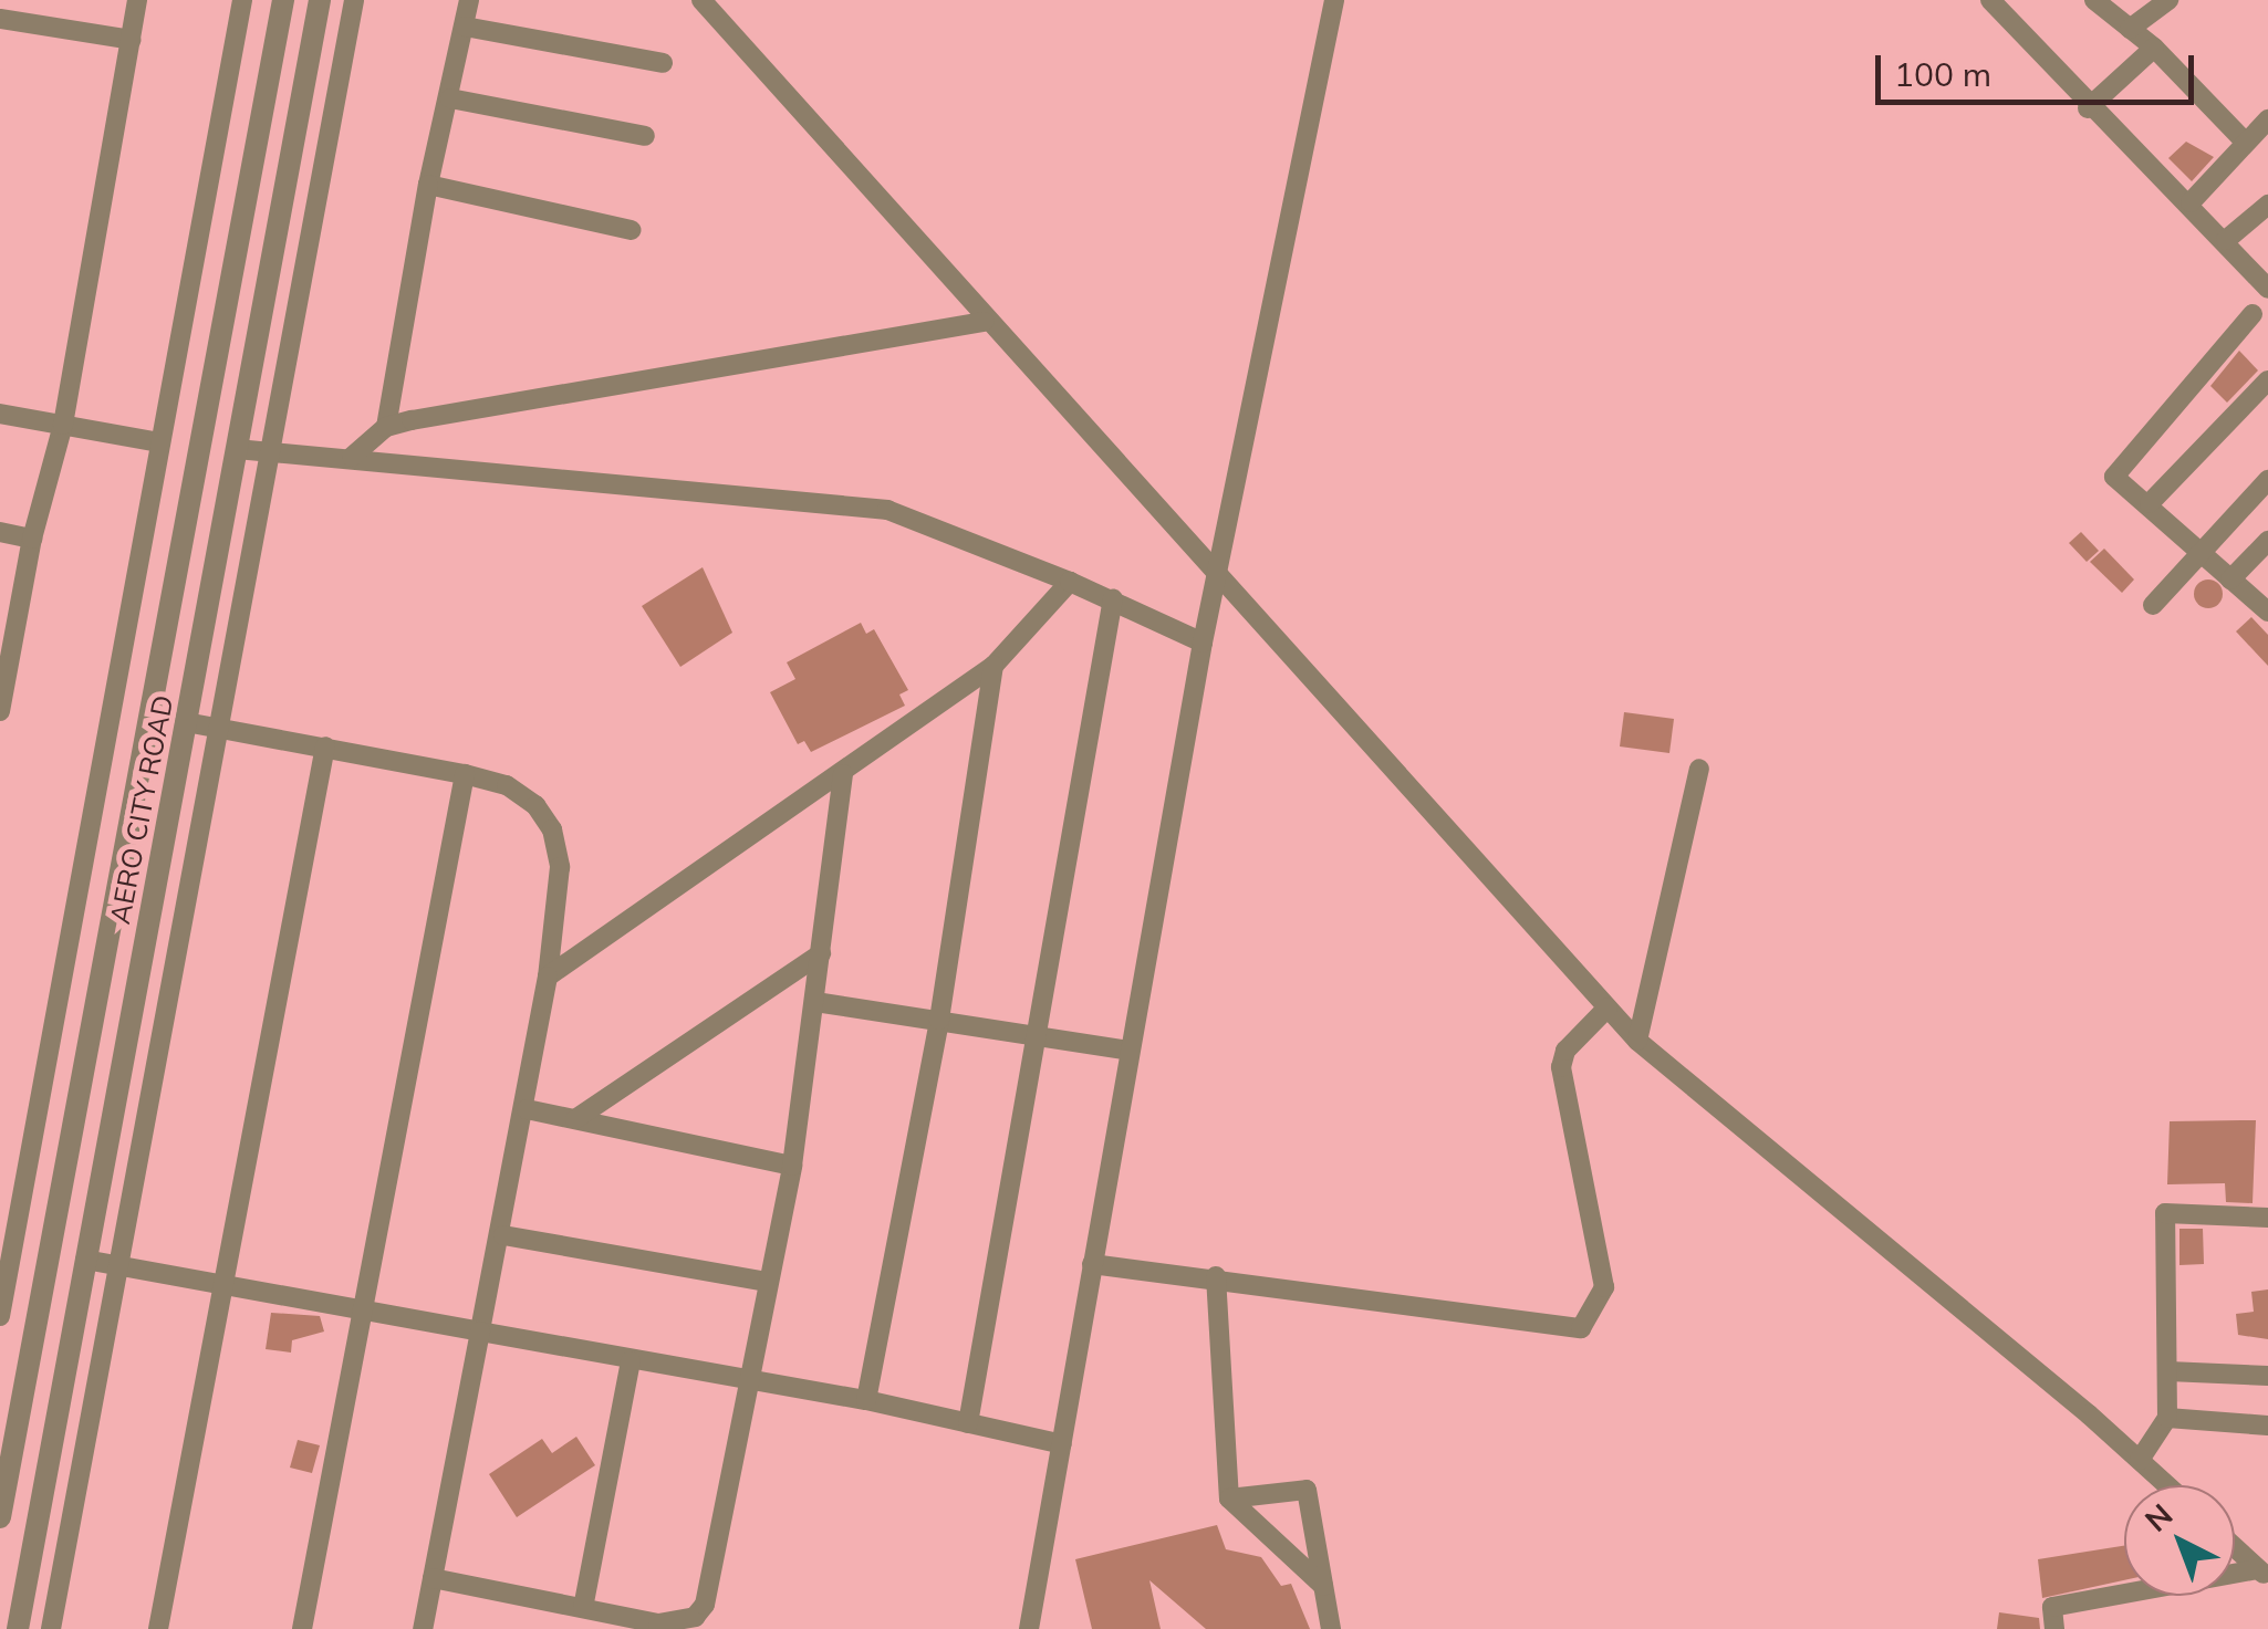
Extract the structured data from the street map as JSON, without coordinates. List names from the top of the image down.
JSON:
{
  "streets": {
    "street": ["AERO CITY ROAD"]
  },
  "scale_bar": "100 m",
  "north": "top left"
}
